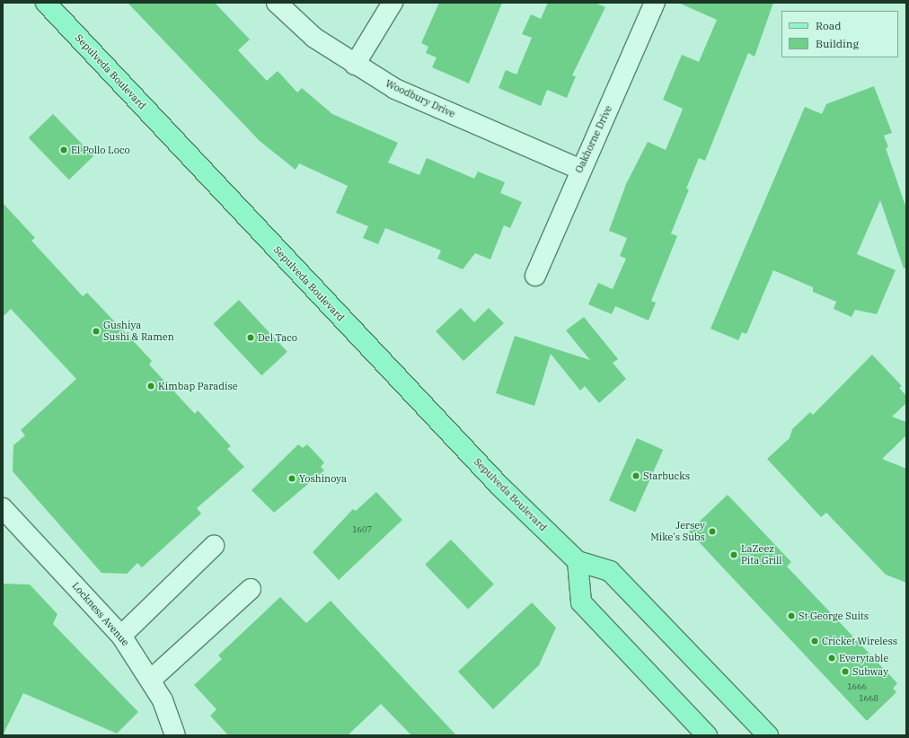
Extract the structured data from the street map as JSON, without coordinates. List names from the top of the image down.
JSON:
{
  "streets": {
    "main road": ["Sepulveda Boulevard"],
    "street": ["Woodbury Drive", "Oakhorne Drive", "Lockness Avenue"]
  },
  "crossings": [
    ["Woodbury Drive", "Oakhorne Drive"]
  ],
  "places": [
    "El Pollo Loco",
    "Gushiya Sushi & Ramen",
    "Del Taco",
    "Kimbap Paradise",
    "Starbucks",
    "Yoshinoya",
    "Jersey Mike's Subs",
    "LaZeez Pita Grill",
    "St George Suits",
    "Cricket Wireless",
    "Everytable",
    "Subway"
  ],
  "house_numbers": ["1607", "1666", "1668"],
  "legend": ["Road", "Building"]
}
